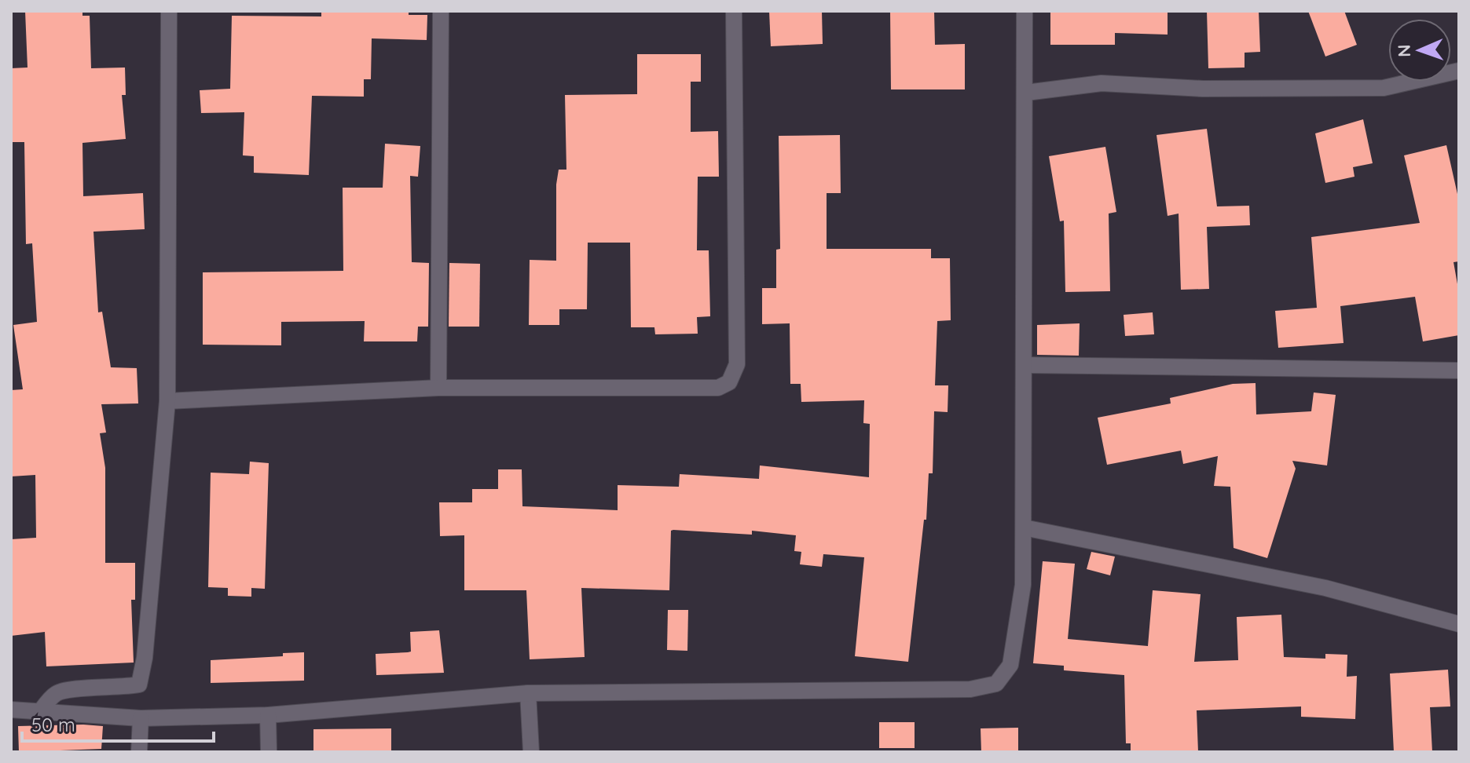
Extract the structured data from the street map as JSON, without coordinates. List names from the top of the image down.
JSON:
{
  "scale_bar": "50 m",
  "north": "left"
}
